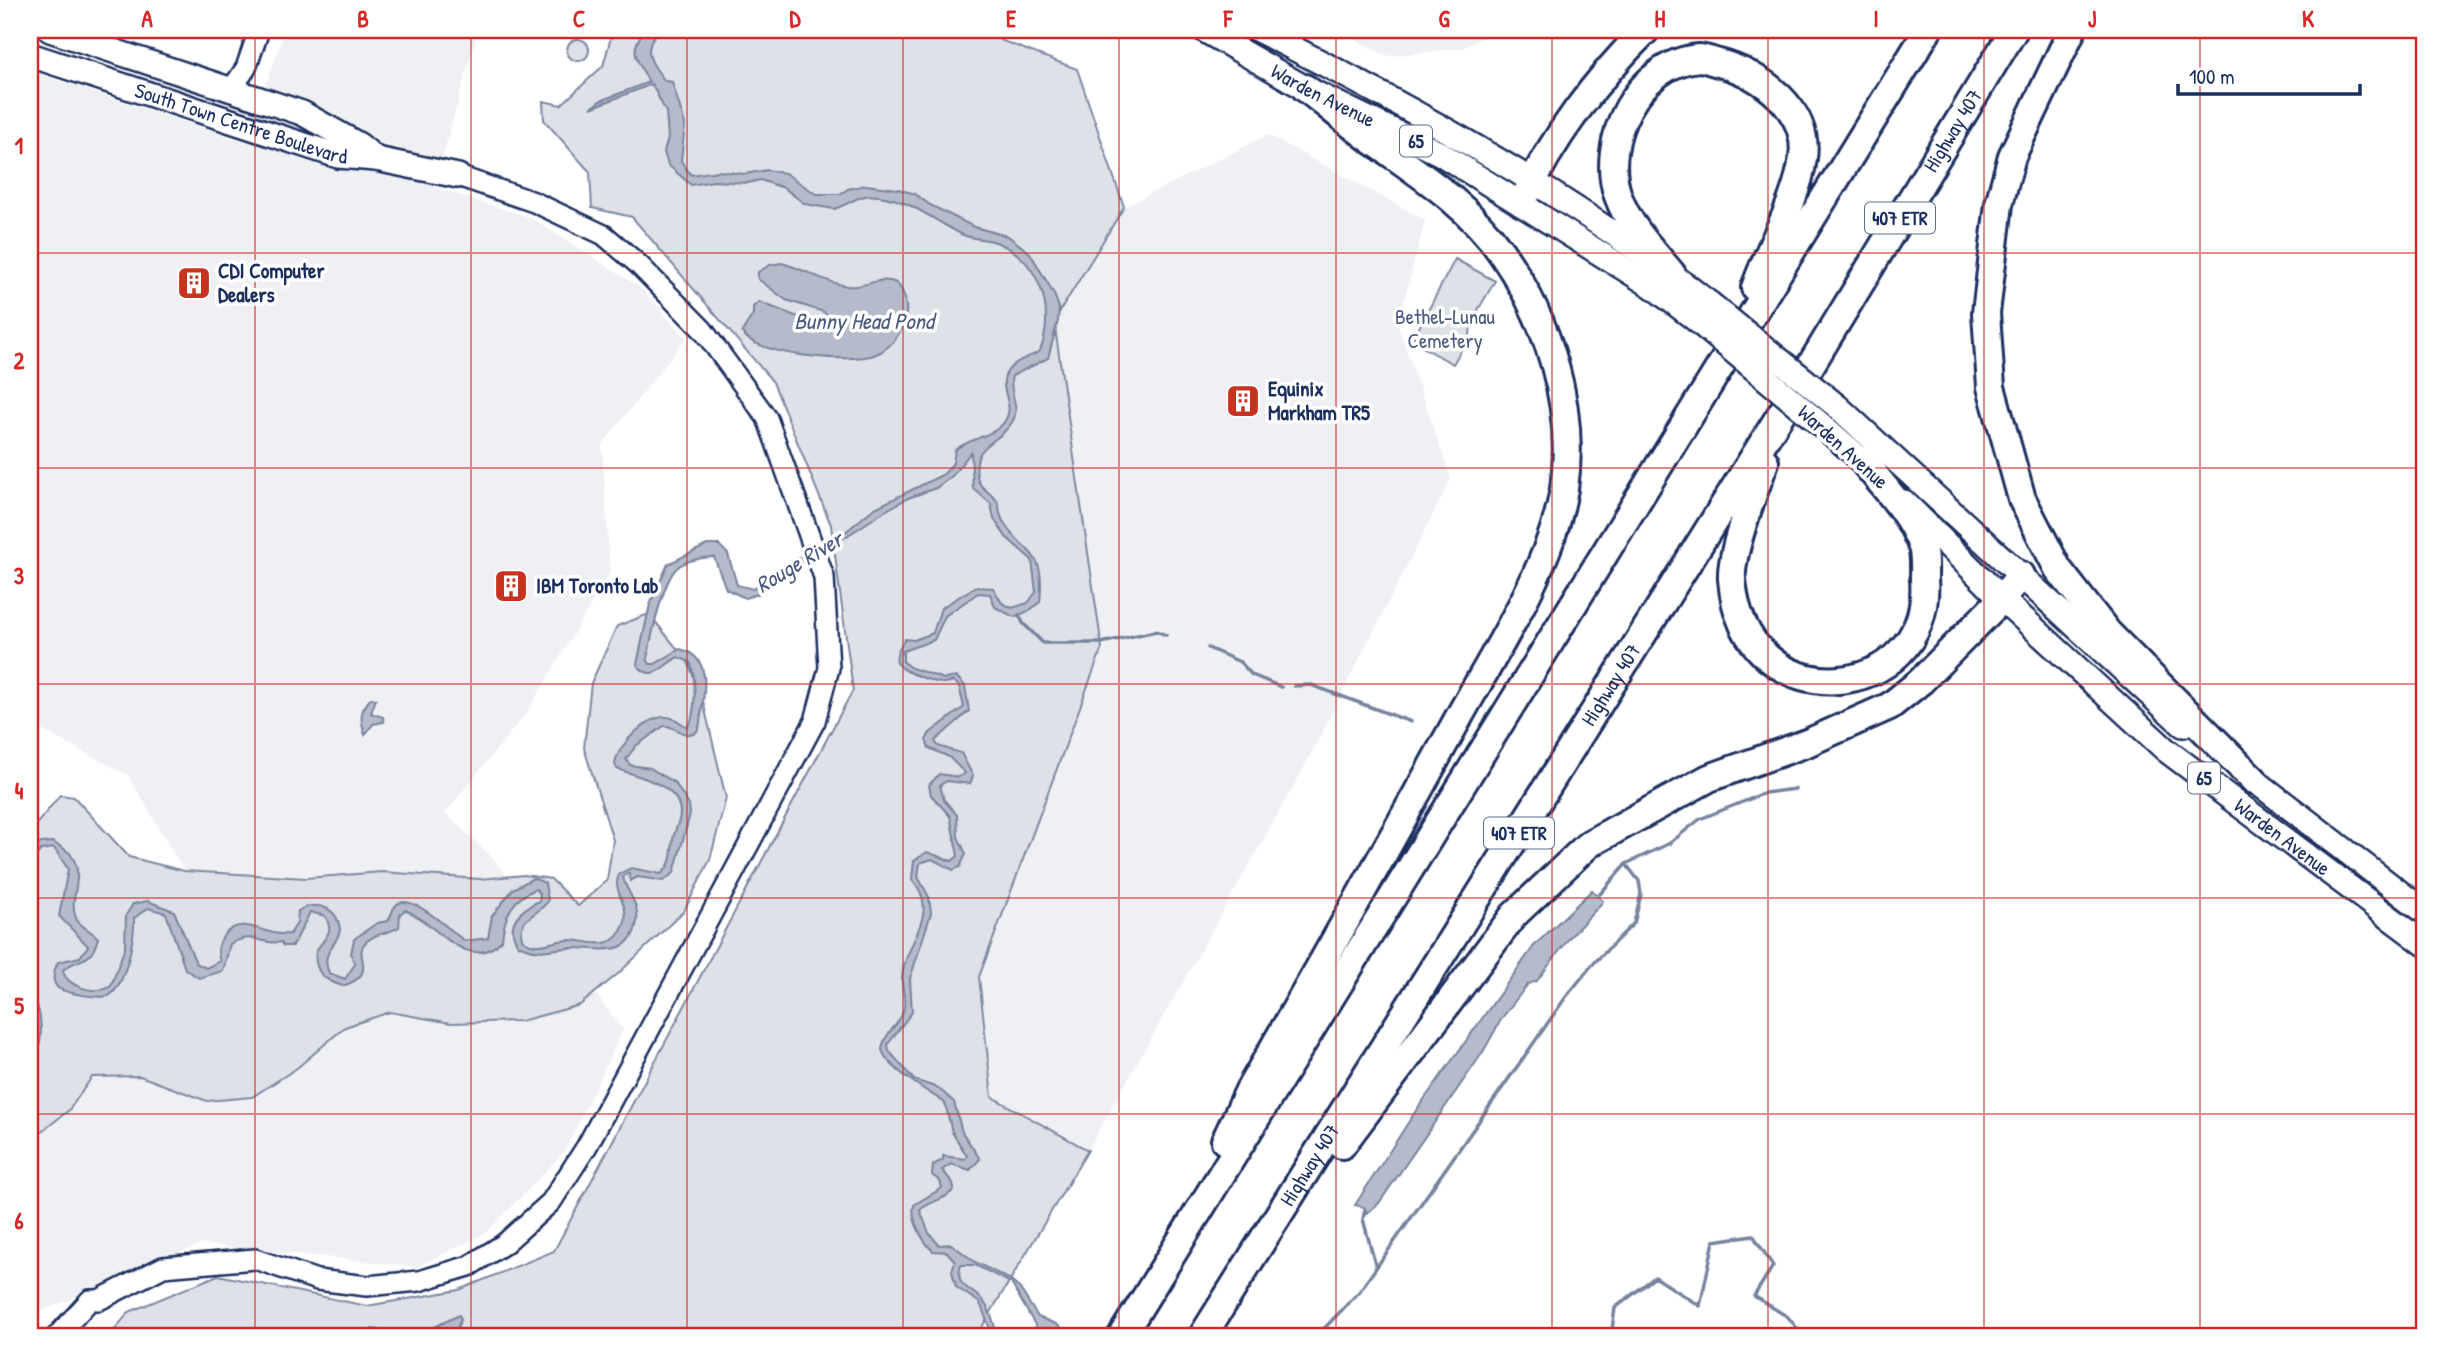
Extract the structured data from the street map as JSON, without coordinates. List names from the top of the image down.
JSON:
{
  "streets": {
    "highway": ["Highway 407", "407 ETR"],
    "main road": ["Warden Avenue", "South Town Centre Boulevard", "65"]
  },
  "water": ["Bunny Head Pond", "Rouge River"],
  "parks": ["Bethel-Lunau Cemetery"],
  "places": {
    "building": ["CDI Computer Dealers", "Equinix Markham TR5", "IBM Toronto Lab"]
  },
  "scale_bar": "100 m",
  "grid": {
    "columns": [
      "A",
      "B",
      "C",
      "D",
      "E",
      "F",
      "G",
      "H",
      "I",
      "J",
      "K"
    ],
    "rows": [
      "1",
      "2",
      "3",
      "4",
      "5",
      "6"
    ]
  }
}
